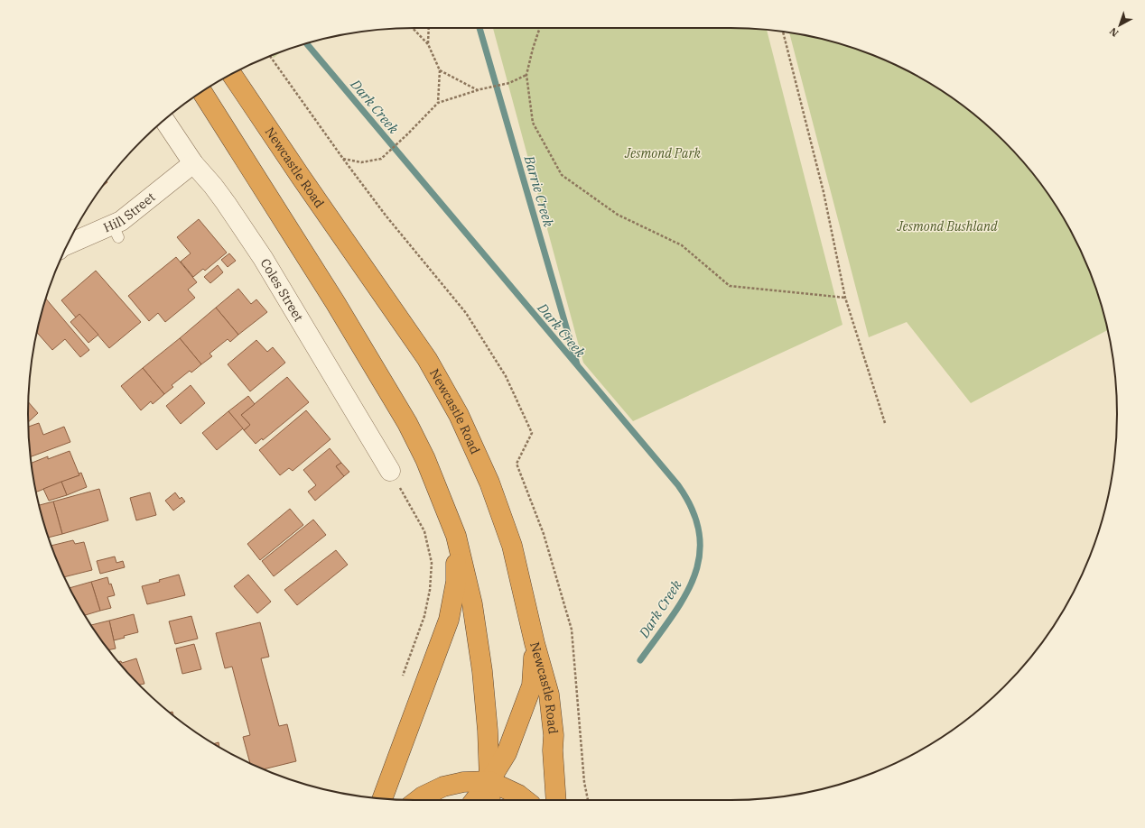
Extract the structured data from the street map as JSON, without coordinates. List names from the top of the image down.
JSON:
{
  "streets": {
    "highway": ["Newcastle Road"],
    "street": ["Hill Street", "Coles Street"]
  },
  "crossings": [
    ["Hill Street", "Coles Street"]
  ],
  "water": ["Dark Creek", "Barrie Creek"],
  "parks": ["Jesmond Park", "Jesmond Bushland"],
  "north": "bottom left"
}
